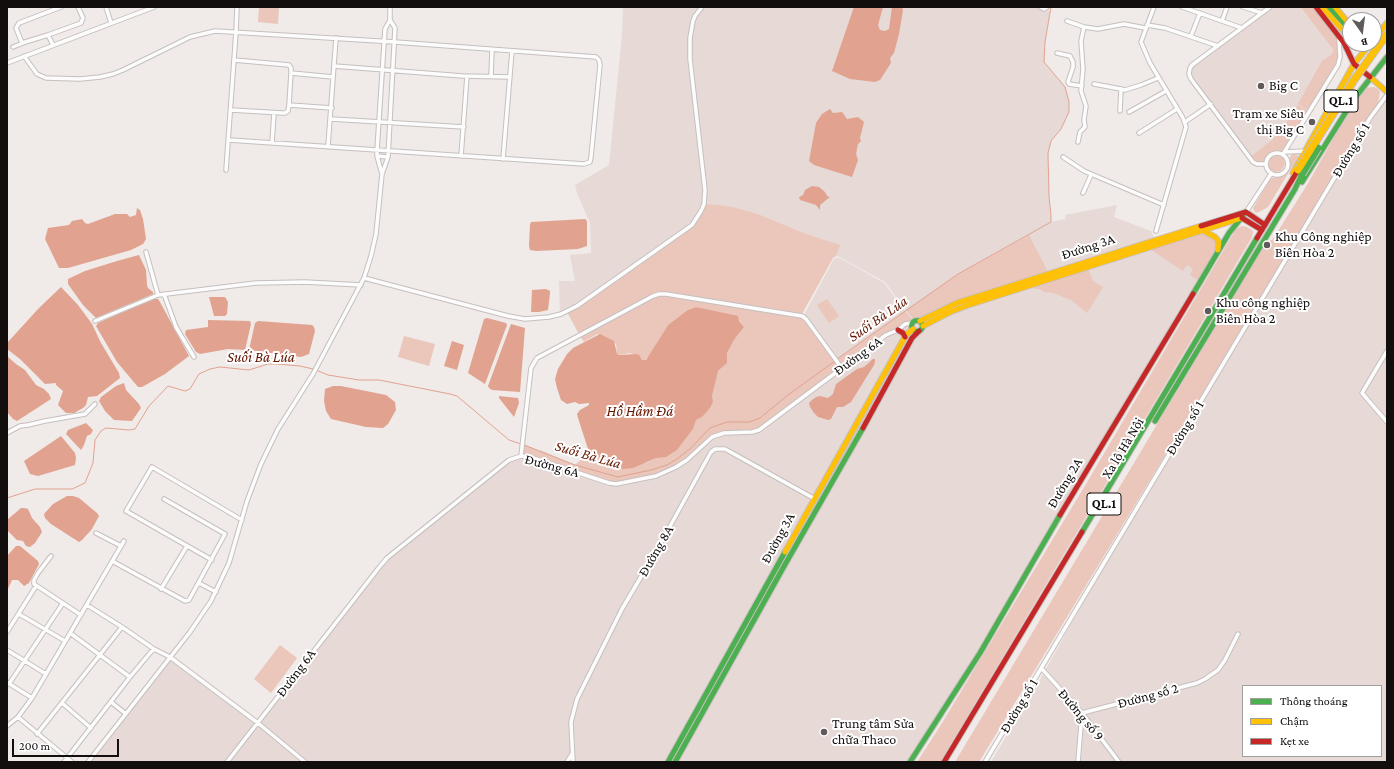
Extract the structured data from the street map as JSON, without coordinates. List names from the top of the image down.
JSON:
{
  "streets": {
    "main road": [
      "QL.1",
      "Đường 3A",
      "Xa lộ Hà Nội",
      "Đường 2A"
    ],
    "street": [
      "Đường số 1",
      "Đường 6A",
      "Đường 8A",
      "Đường số 2",
      "Đường số 9"
    ]
  },
  "crossings": [
    ["QL.1", "Xa lộ Hà Nội"],
    ["Đường số 1", "Đường số 9"],
    ["Đường 3A", "Đường 6A"],
    ["Đường 3A", "Đường 2A"],
    ["Đường 3A", "Đường 8A"],
    ["Đường số 2", "Đường số 9"]
  ],
  "water": ["Suối Bà Lúa", "Hồ Hầm Đá"],
  "places": [
    "Big C",
    "Trạm xe Siêu thị Big C",
    "Khu Công nghiệp Biên Hòa 2",
    "Khu công nghiệp Biên Hòa 2",
    "Trung tâm Sửa chữa Thaco"
  ],
  "legend": ["Thông thoáng", "Chậm", "Kẹt xe"],
  "scale_bar": "200 m",
  "north": "bottom"
}
